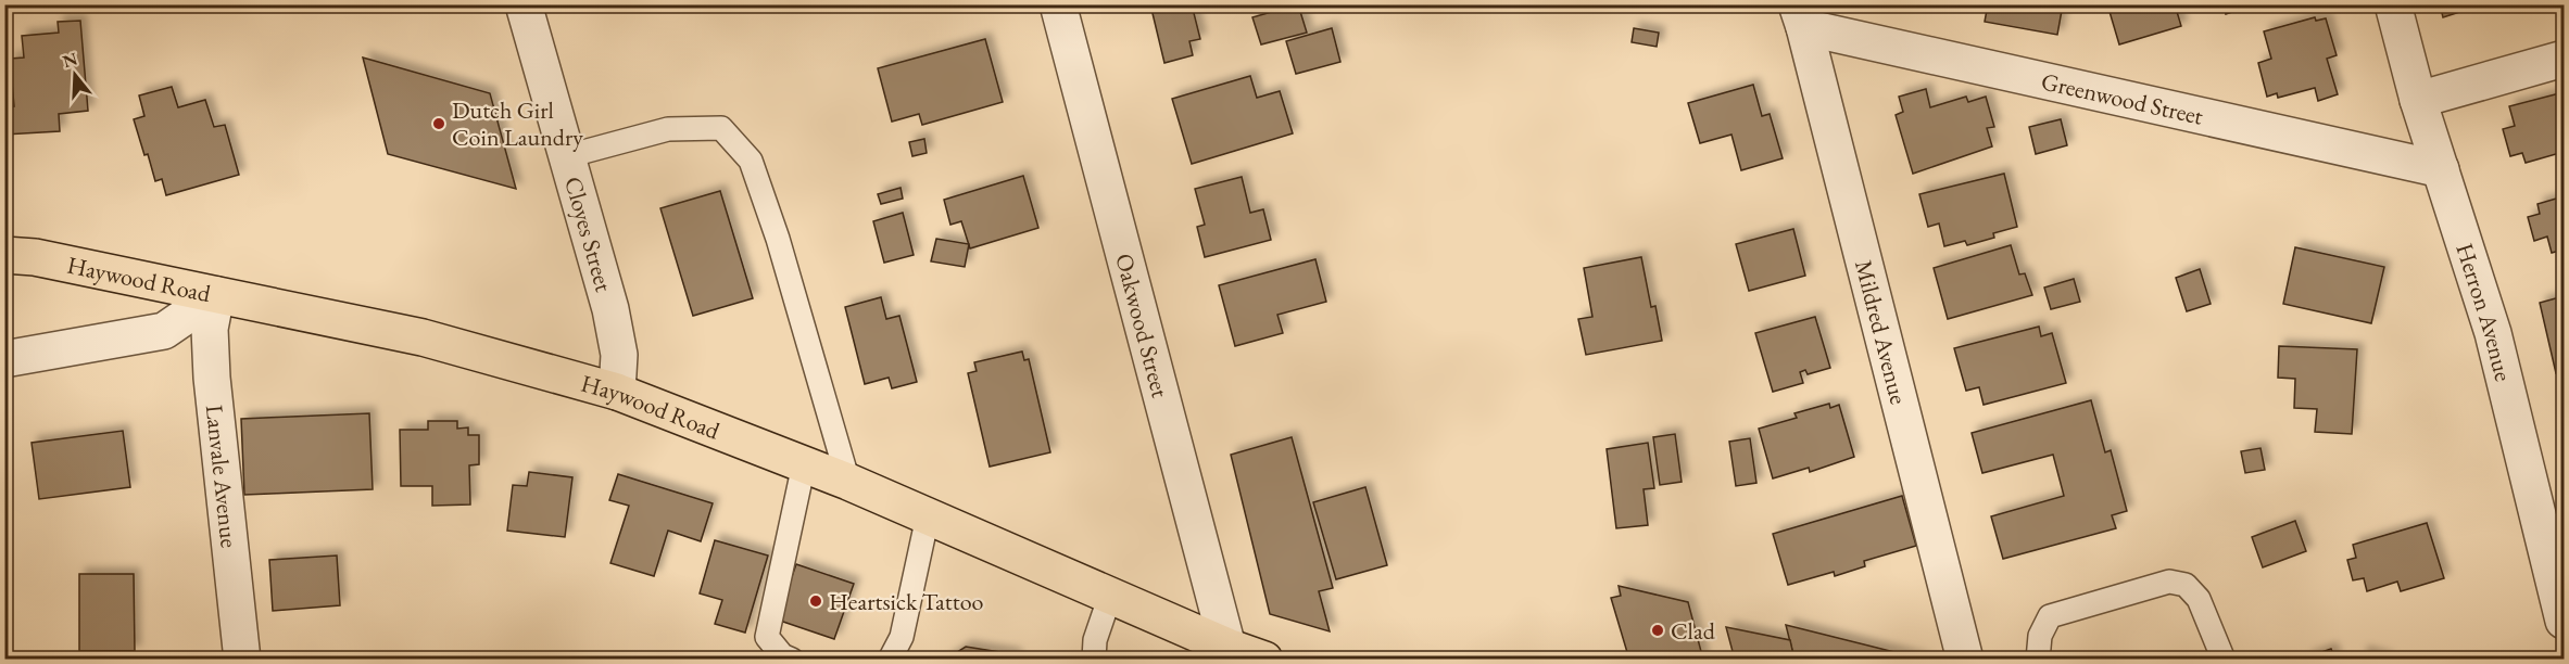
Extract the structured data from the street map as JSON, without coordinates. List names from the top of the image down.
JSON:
{
  "streets": {
    "main road": ["Haywood Road"],
    "street": [
      "Greenwood Street",
      "Cloyes Street",
      "Herron Avenue",
      "Oakwood Street",
      "Mildred Avenue",
      "Lanvale Avenue"
    ]
  },
  "crossings": [
    ["Greenwood Street", "Herron Avenue"],
    ["Greenwood Street", "Mildred Avenue"],
    ["Cloyes Street", "Haywood Road"],
    ["Haywood Road", "Oakwood Street"],
    ["Haywood Road", "Lanvale Avenue"]
  ],
  "places": ["Dutch Girl Coin Laundry", "Heartsick Tattoo", "Clad"],
  "north": "top"
}
